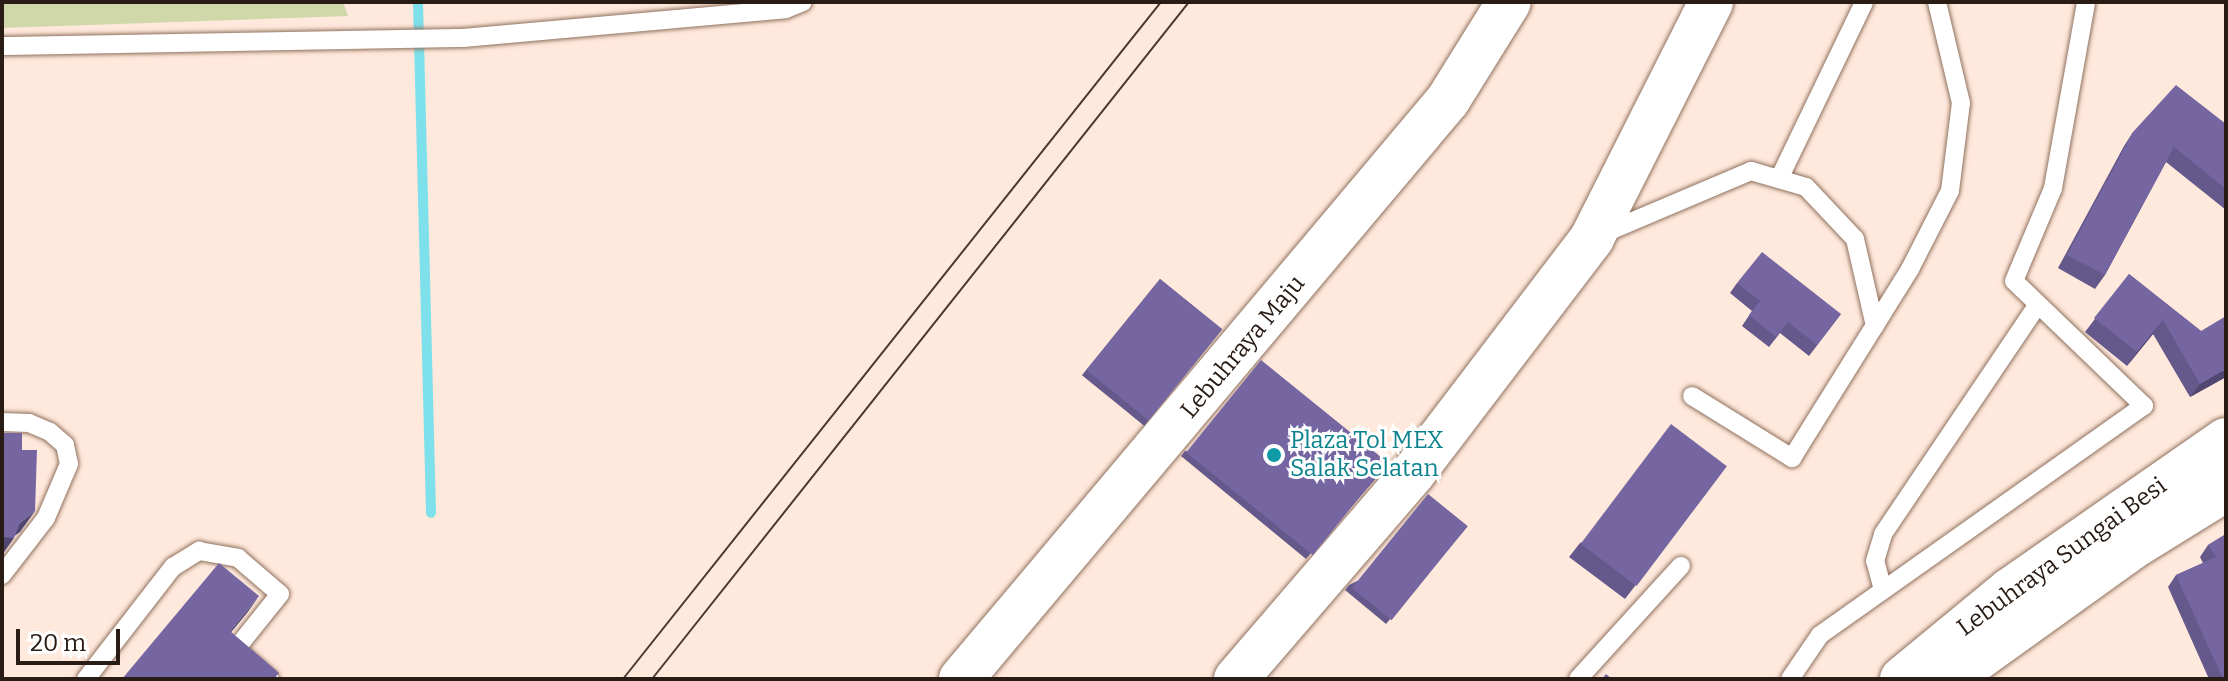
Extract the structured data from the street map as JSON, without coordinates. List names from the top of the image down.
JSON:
{
  "streets": {
    "highway": ["Lebuhraya Maju", "Lebuhraya Sungai Besi"]
  },
  "places": ["Plaza Tol MEX Salak Selatan"],
  "scale_bar": "20 m"
}
